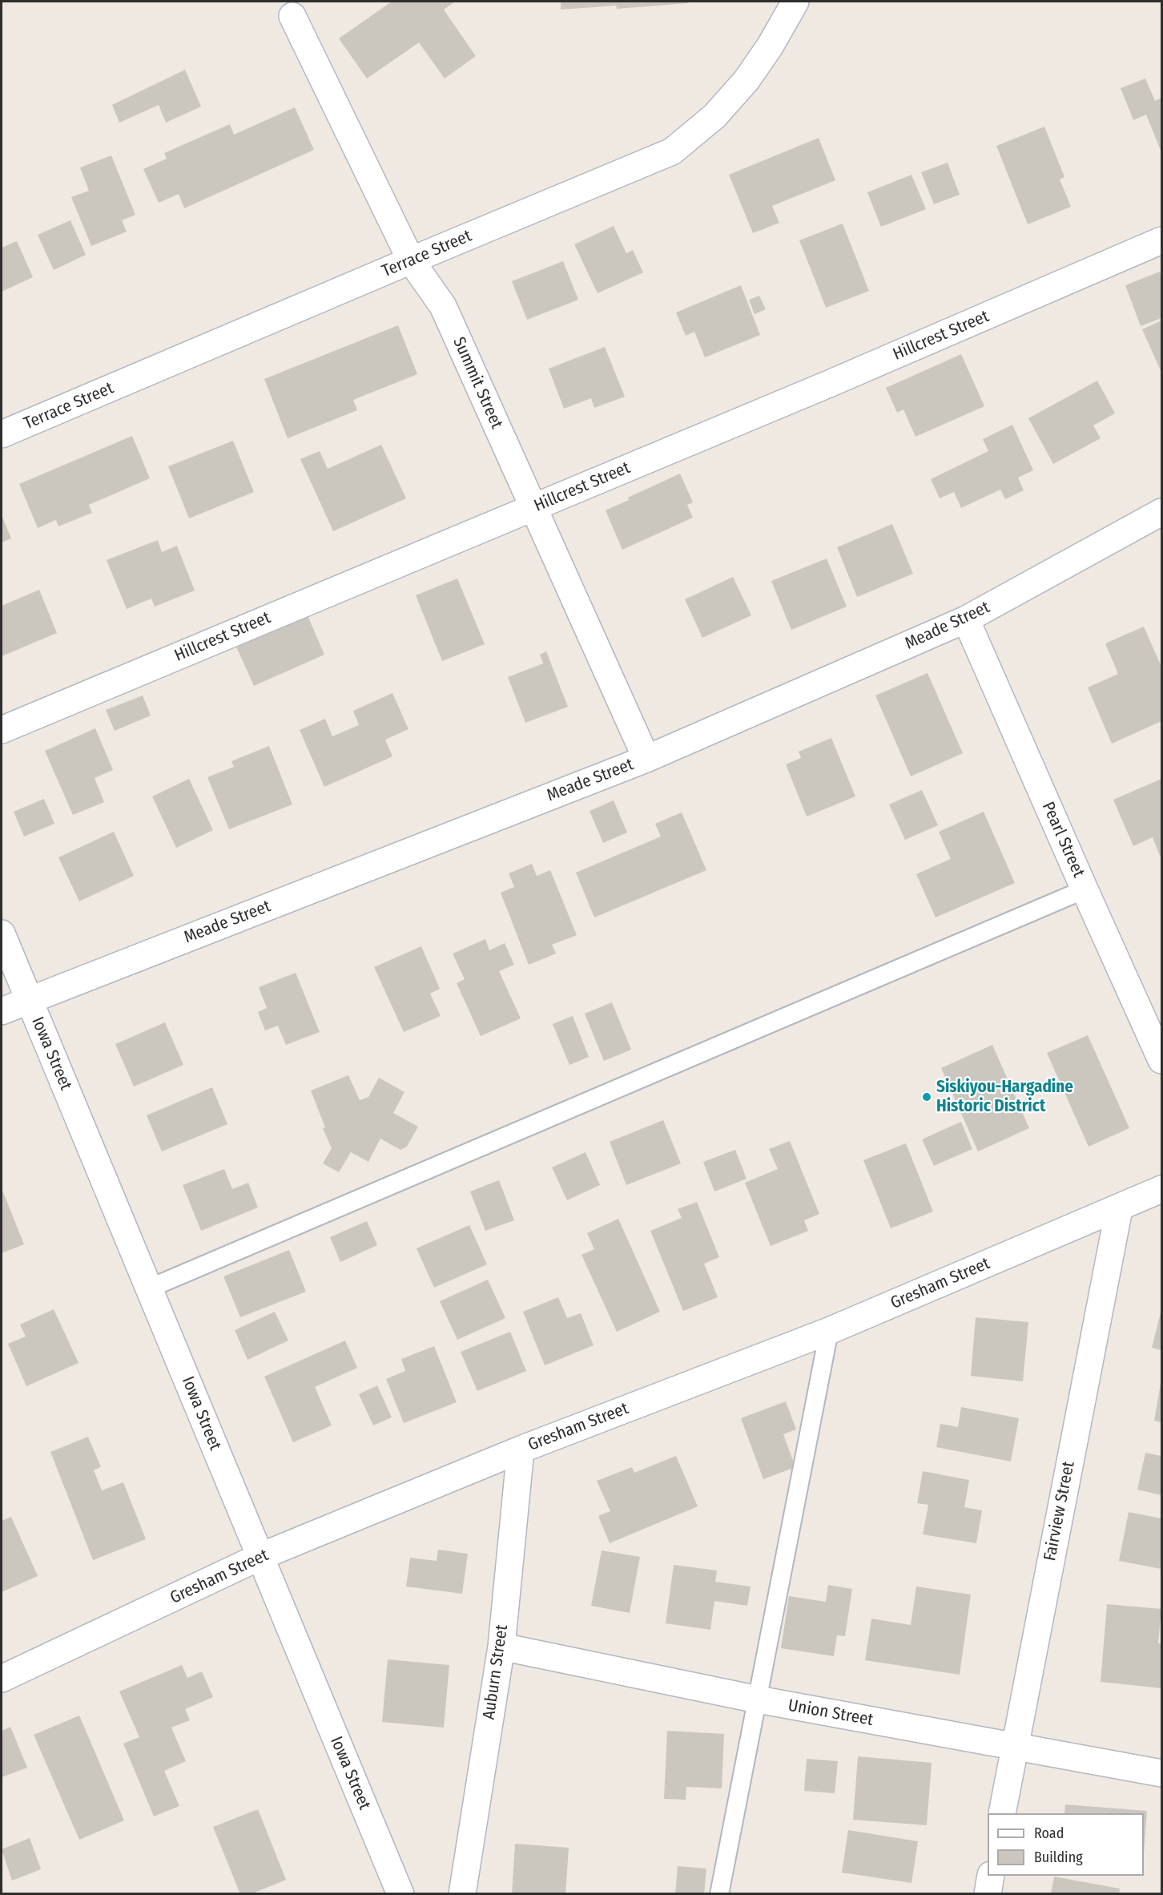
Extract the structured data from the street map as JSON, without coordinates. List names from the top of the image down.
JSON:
{
  "streets": {
    "street": [
      "Terrace Street",
      "Hillcrest Street",
      "Summit Street",
      "Meade Street",
      "Pearl Street",
      "Iowa Street",
      "Gresham Street",
      "Fairview Street",
      "Auburn Street",
      "Union Street"
    ]
  },
  "crossings": [
    ["Terrace Street", "Summit Street"],
    ["Hillcrest Street", "Summit Street"],
    ["Summit Street", "Meade Street"],
    ["Meade Street", "Pearl Street"],
    ["Meade Street", "Iowa Street"],
    ["Iowa Street", "Gresham Street"],
    ["Gresham Street", "Fairview Street"],
    ["Gresham Street", "Auburn Street"],
    ["Fairview Street", "Union Street"],
    ["Auburn Street", "Union Street"]
  ],
  "places": ["Siskiyou-Hargadine Historic District"],
  "legend": ["Road", "Building"]
}
